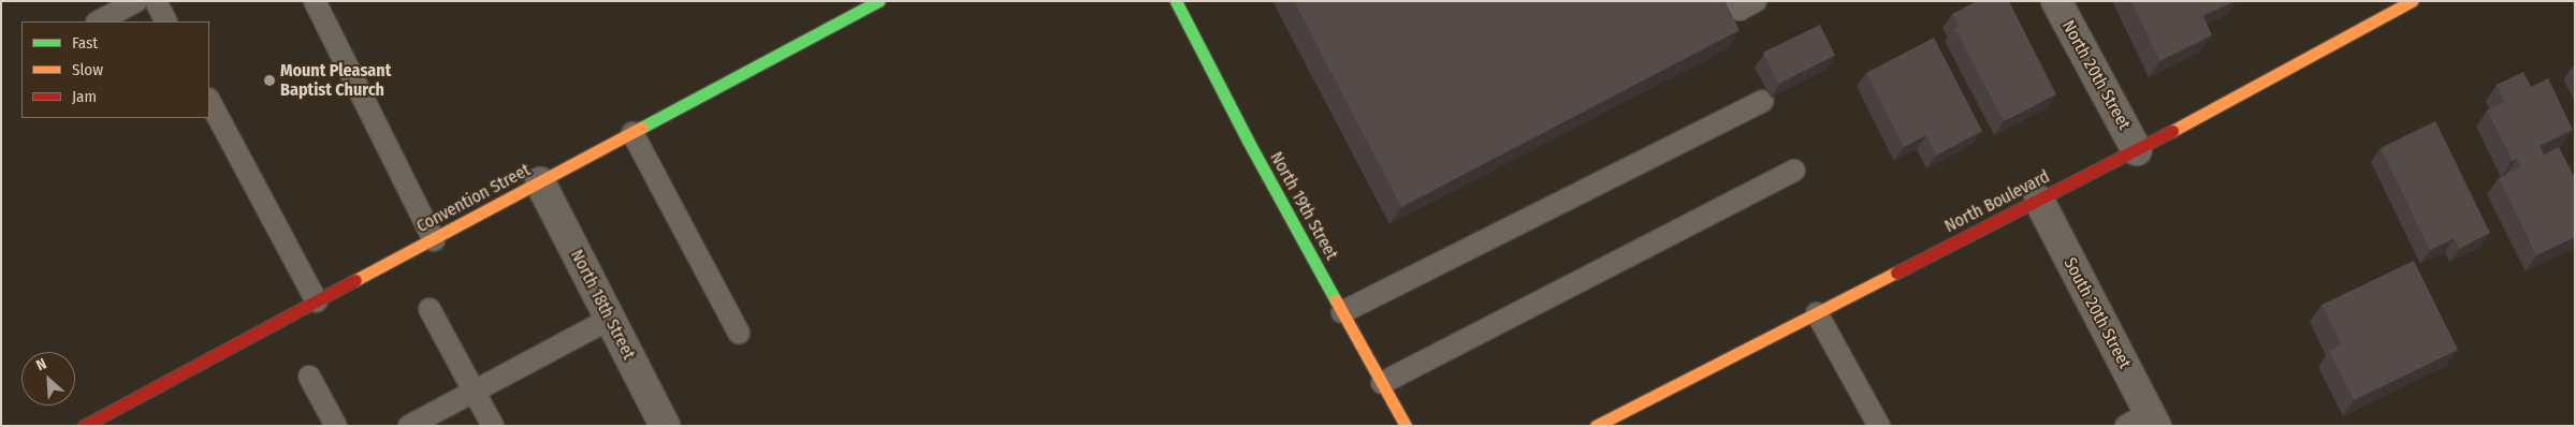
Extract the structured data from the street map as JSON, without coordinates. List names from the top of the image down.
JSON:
{
  "streets": {
    "street": [
      "North 20th Street",
      "Convention Street",
      "North Boulevard",
      "North 19th Street",
      "North 18th Street",
      "South 20th Street"
    ]
  },
  "crossings": [
    ["North 20th Street", "North Boulevard"],
    ["Convention Street", "North 18th Street"],
    ["North Boulevard", "South 20th Street"]
  ],
  "places": ["Mount Pleasant Baptist Church"],
  "legend": ["Fast", "Slow", "Jam"],
  "north": "top left"
}
